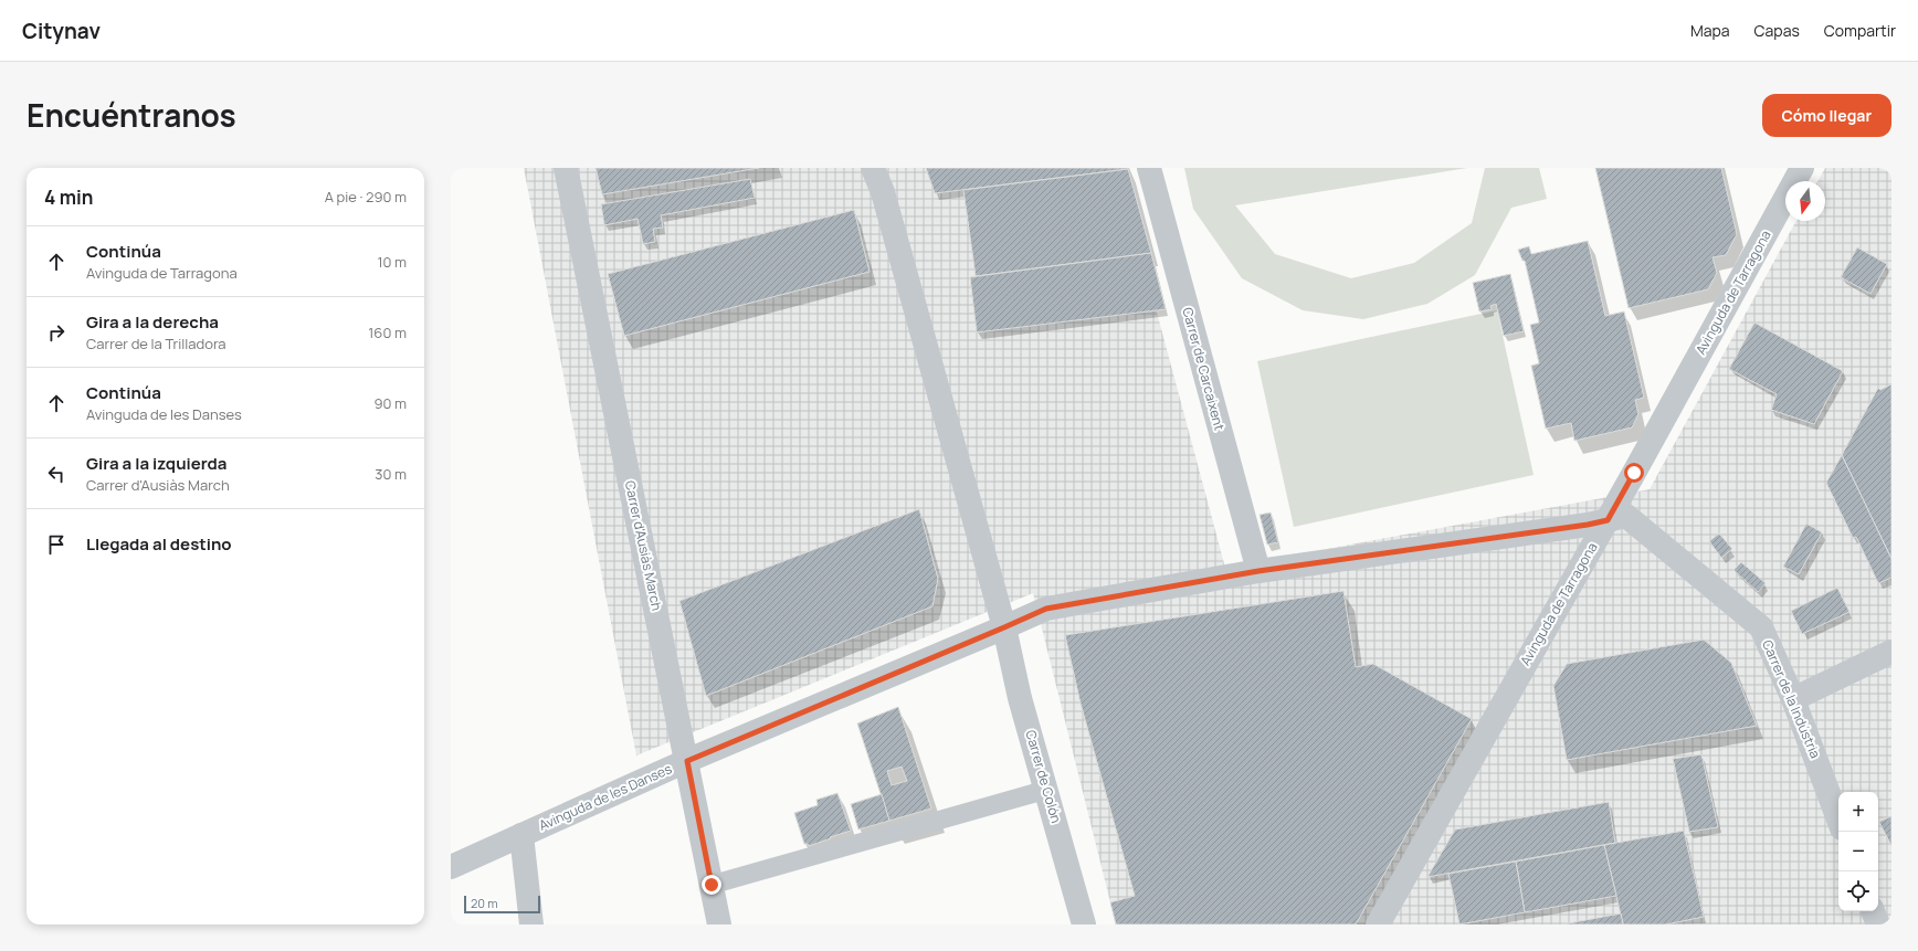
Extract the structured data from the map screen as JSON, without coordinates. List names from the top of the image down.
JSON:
{
  "streets": {
    "street": [
      "Avinguda de Tarragona",
      "Carrer de Carcaixent",
      "Carrer d'Ausiàs March",
      "Carrer de la Indústria",
      "Carrer de Colón",
      "Avinguda de les Danses"
    ]
  },
  "crossings": [
    ["Avinguda de Tarragona", "Carrer de la Indústria"],
    ["Avinguda de Tarragona", "Avinguda de les Danses"],
    ["Carrer de Carcaixent", "Avinguda de les Danses"],
    ["Carrer d'Ausiàs March", "Avinguda de les Danses"],
    ["Carrer de la Indústria", "Avinguda de les Danses"],
    ["Carrer de Colón", "Avinguda de les Danses"]
  ],
  "scale_bar": "20 m",
  "north": "bottom",
  "page": {
    "header": "Citynav",
    "nav": ["Mapa", "Capas", "Compartir"],
    "title": "Encuéntranos",
    "buttons": "Cómo llegar",
    "heading": ["4 min", "A pie · 290 m"],
    "list": [
      ["Continúa", "Avinguda de Tarragona", "10 m"],
      ["Gira a la derecha", "Carrer de la Trilladora", "160 m"],
      ["Continúa", "Avinguda de les Danses", "90 m"],
      ["Gira a la izquierda", "Carrer d'Ausiàs March", "30 m"],
      "Llegada al destino"
    ],
    "map_buttons": ["+", "−"],
    "scale": "20 m"
  }
}
